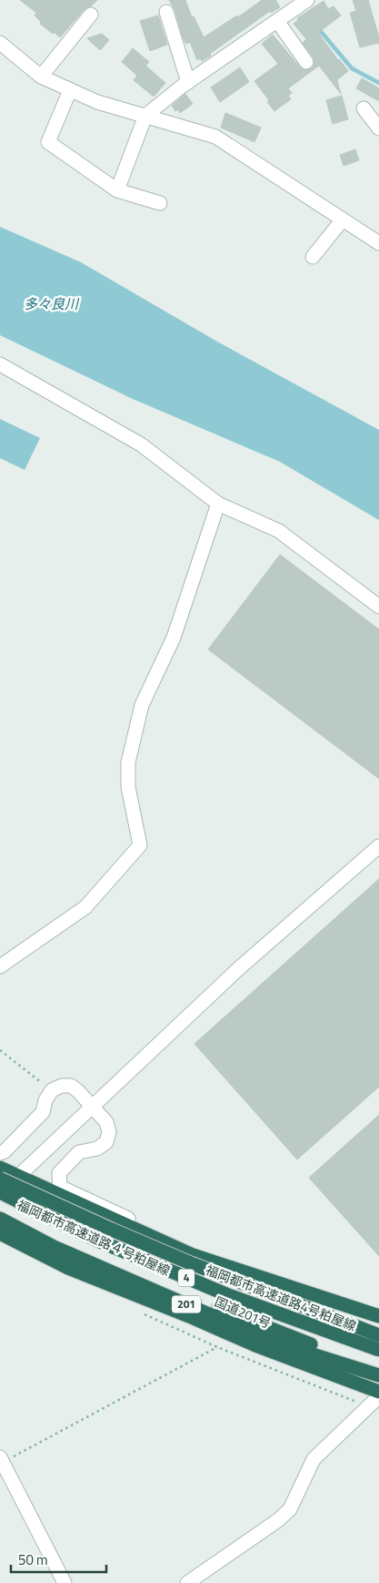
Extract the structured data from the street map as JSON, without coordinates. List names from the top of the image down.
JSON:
{
  "streets": {
    "highway": [
      "福岡都市高速道路４号粕屋線",
      "4",
      "福岡都市高速道路4号粕屋線",
      "201",
      "国道201号"
    ]
  },
  "water": ["多々良川"],
  "scale_bar": "50 m"
}
